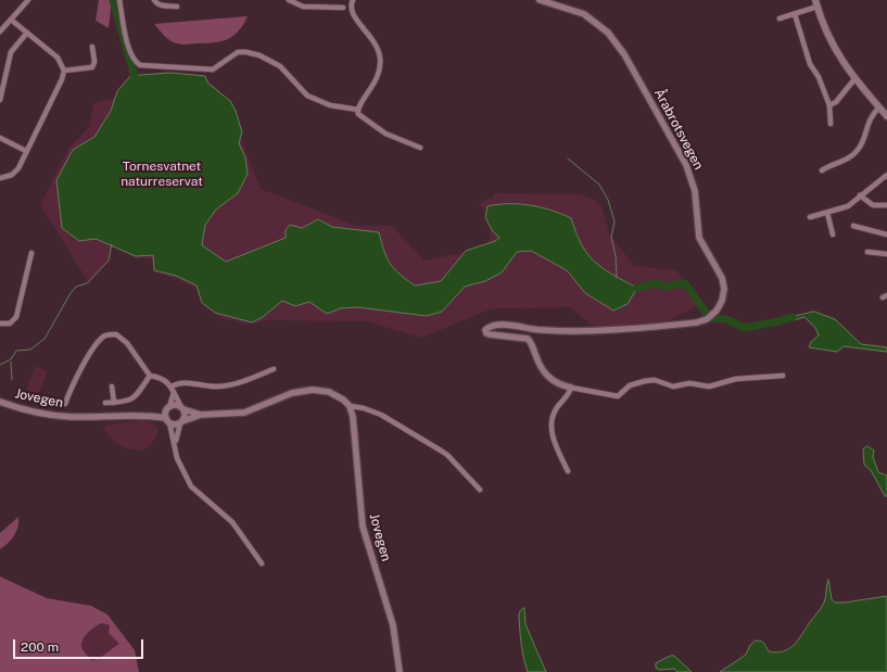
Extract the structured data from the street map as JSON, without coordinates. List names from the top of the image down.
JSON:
{
  "streets": {
    "street": ["Årabrotsvegen", "Jovegen"]
  },
  "parks": ["Tornesvatnet naturreservat"],
  "scale_bar": "200 m"
}
